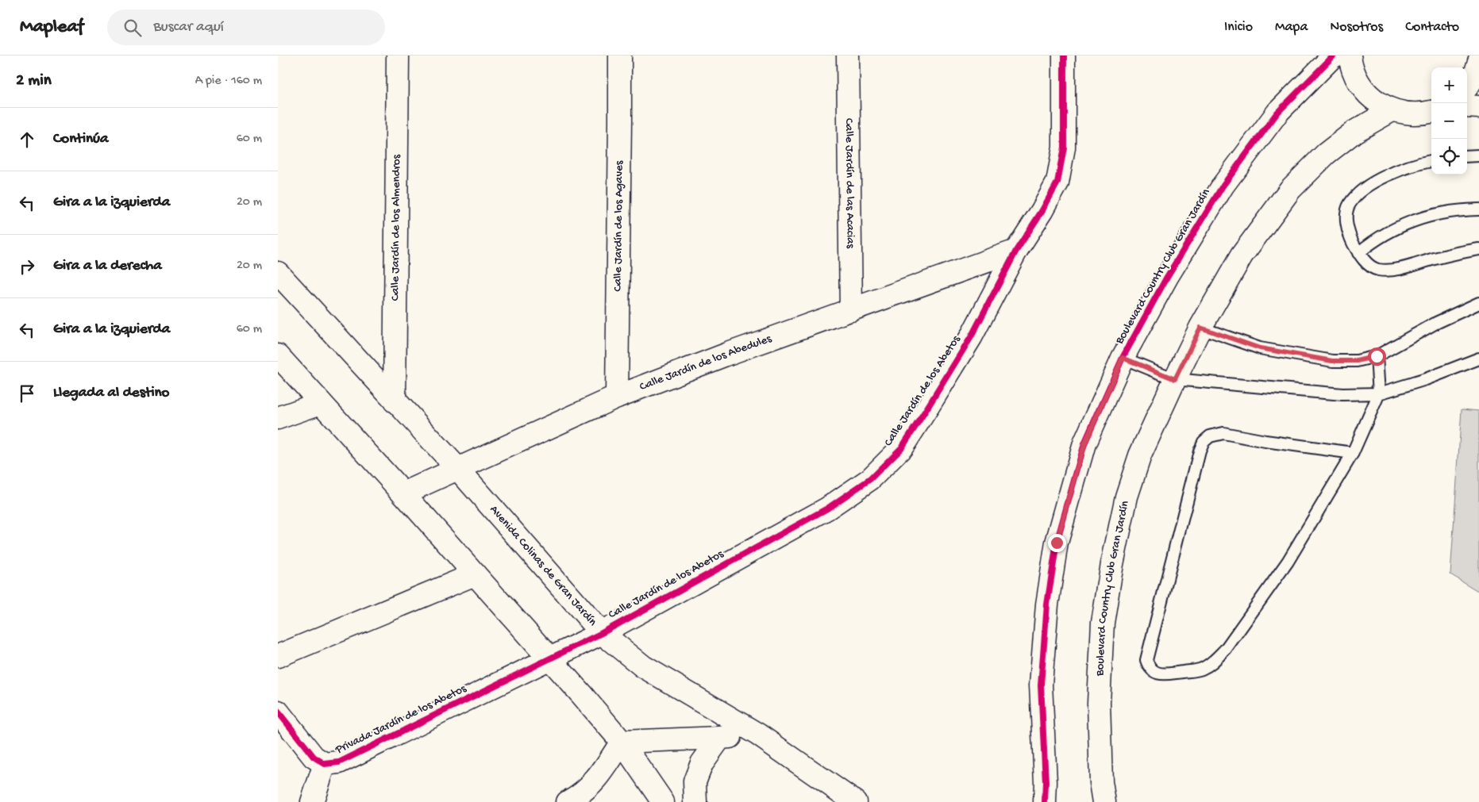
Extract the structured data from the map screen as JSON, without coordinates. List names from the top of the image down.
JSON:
{
  "streets": {
    "street": [
      "Calle Jardín de las Acacias",
      "Calle Jardín de los Agaves",
      "Calle Jardín de los Almendros",
      "Boulevard Country Club Gran Jardín",
      "Calle Jardín de los Abedules",
      "Calle Jardín de los Abetos",
      "Avenida Colinas de Gran Jardín",
      "Privada Jardín de los Abetos"
    ]
  },
  "crossings": [
    ["Calle Jardín de las Acacias", "Calle Jardín de los Abedules"],
    ["Calle Jardín de los Agaves", "Calle Jardín de los Abedules"],
    ["Calle Jardín de los Almendros", "Avenida Colinas de Gran Jardín"],
    ["Calle Jardín de los Abedules", "Calle Jardín de los Abetos"],
    ["Calle Jardín de los Abedules", "Avenida Colinas de Gran Jardín"],
    ["Calle Jardín de los Abetos", "Avenida Colinas de Gran Jardín"],
    ["Calle Jardín de los Abetos", "Privada Jardín de los Abetos"]
  ],
  "page": {
    "header": "Mapleaf",
    "search": "Buscar aquí",
    "nav": [
      "Inicio",
      "Mapa",
      "Nosotros",
      "Contacto"
    ],
    "heading": ["2 min", "A pie · 160 m"],
    "map_buttons": ["+", "−"],
    "list": [
      ["Continúa", "60 m"],
      ["Gira a la izquierda", "20 m"],
      ["Gira a la derecha", "20 m"],
      ["Gira a la izquierda", "60 m"],
      "Llegada al destino"
    ]
  }
}
